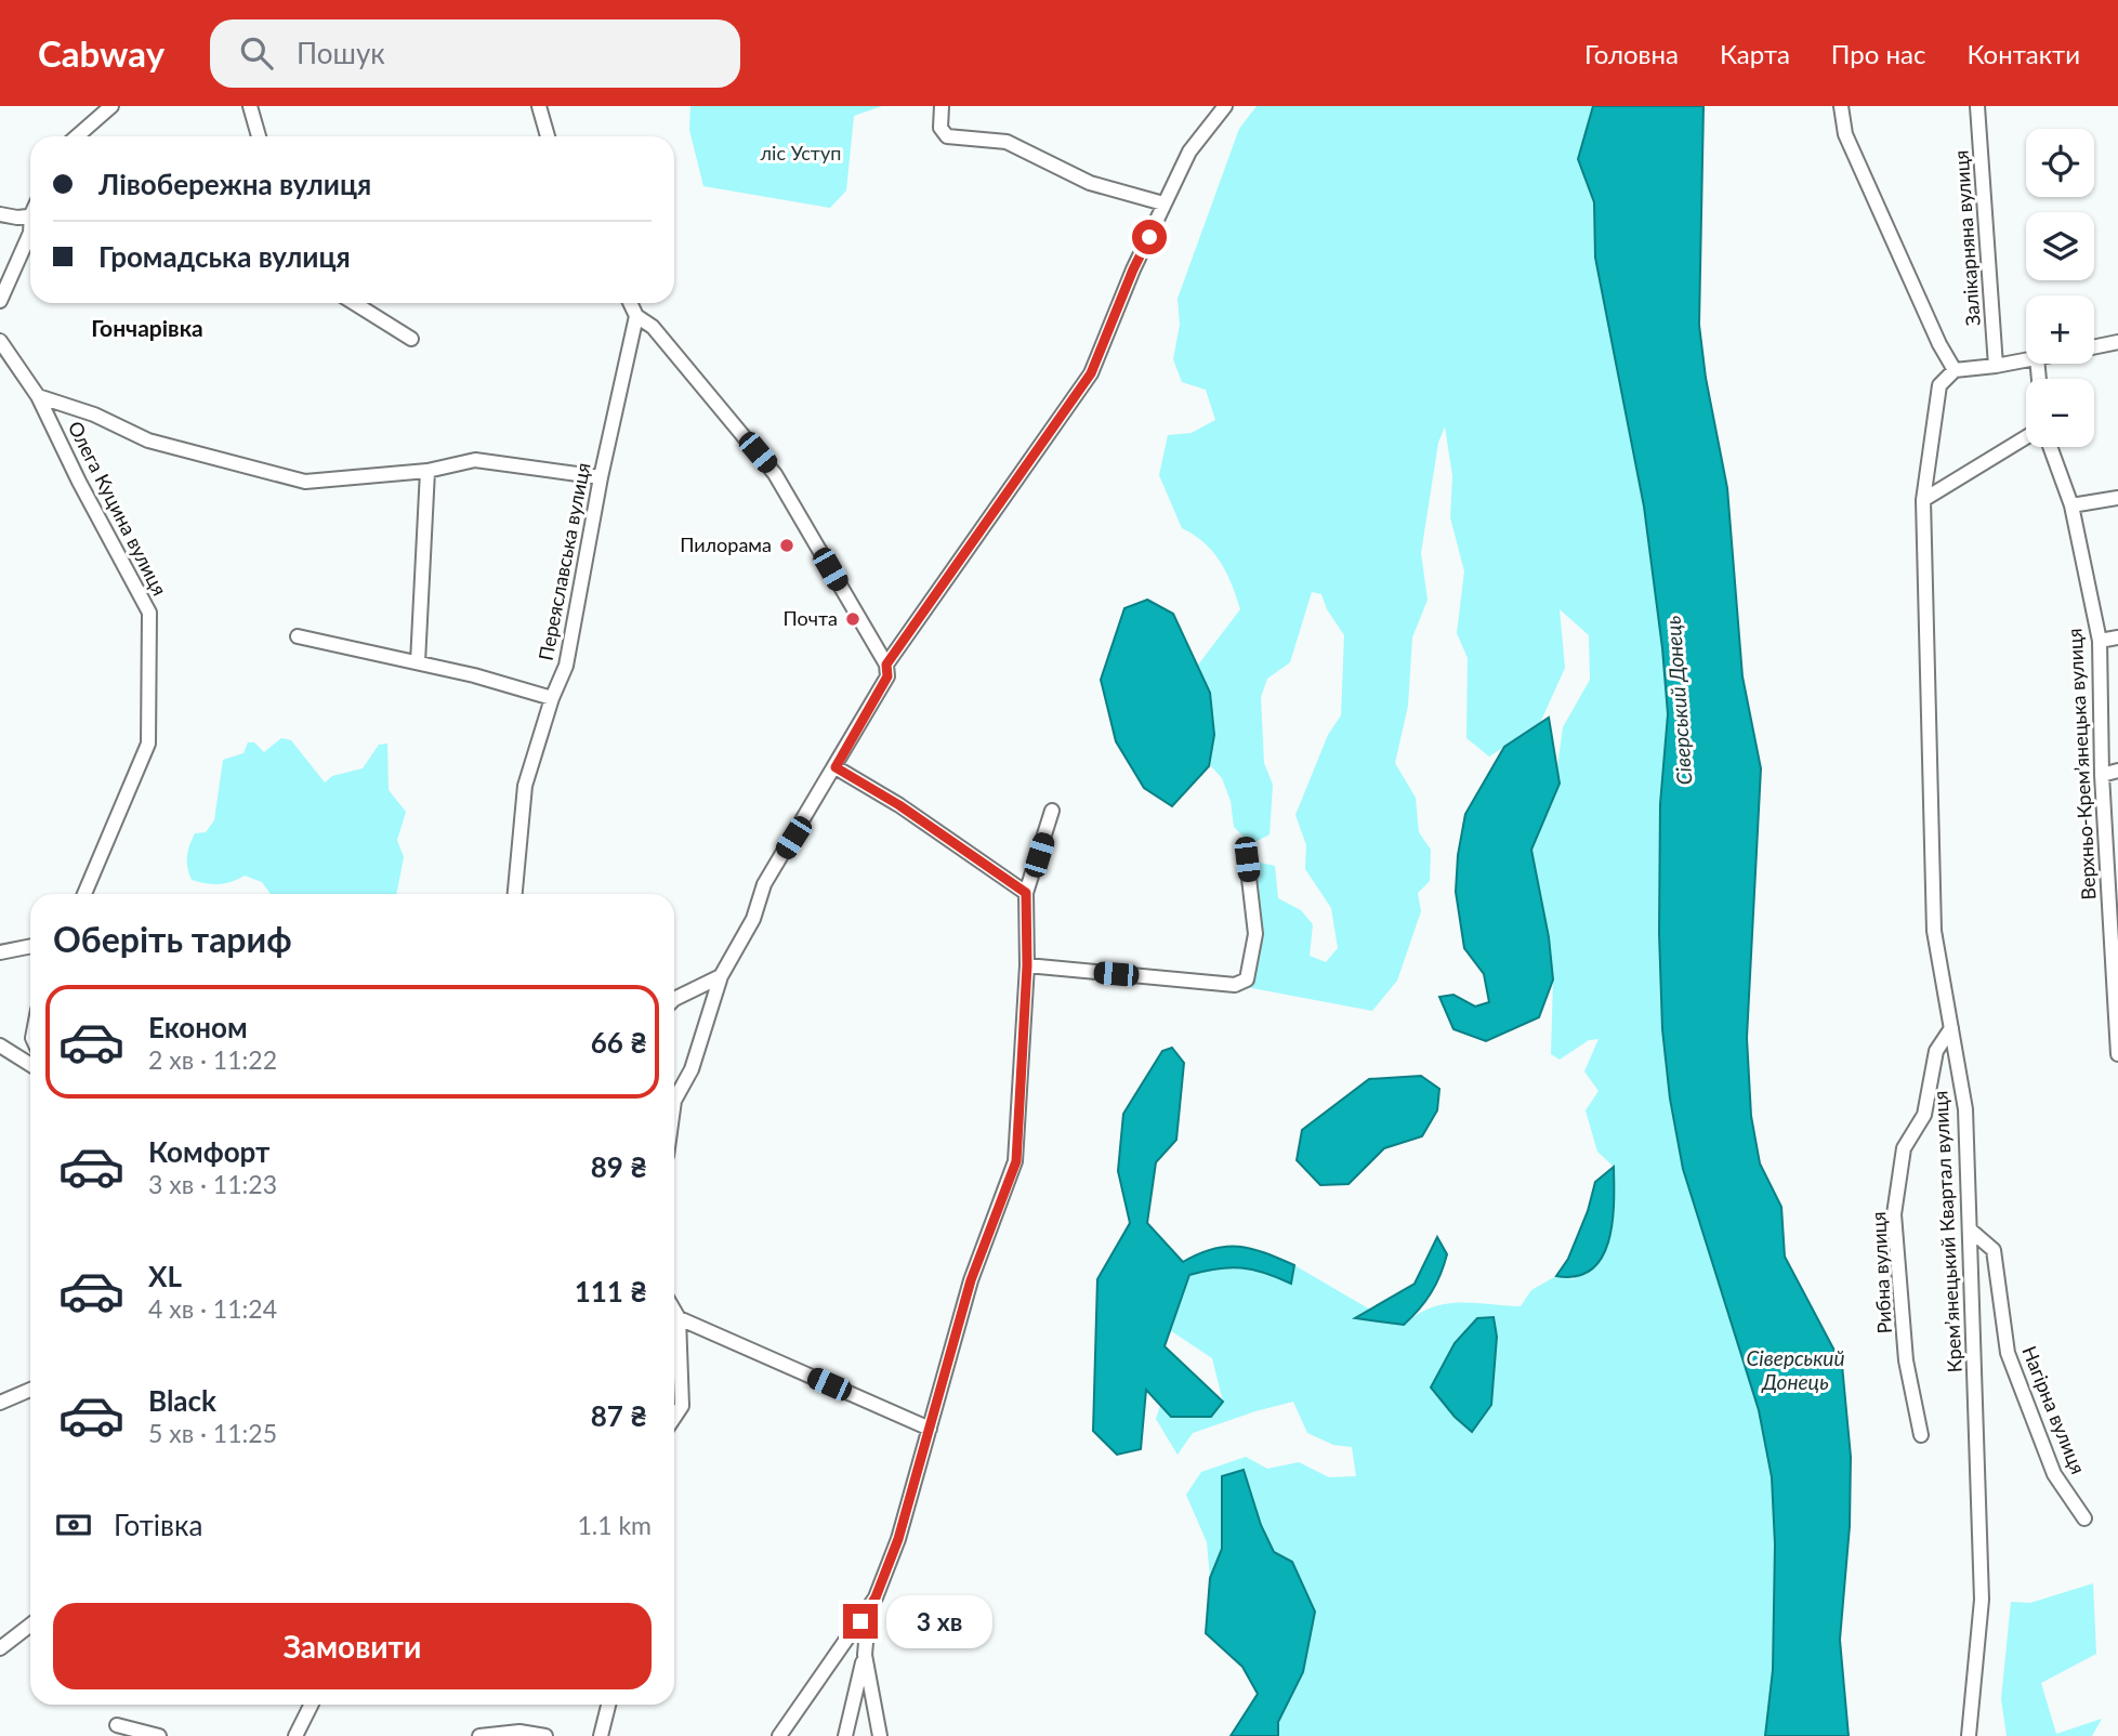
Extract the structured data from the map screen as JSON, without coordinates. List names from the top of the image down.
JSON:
{
  "streets": {
    "street": [
      "Залікарняна вулиця",
      "Олега Куцина вулиця",
      "Переяславська вулиця",
      "Верхньо-Крем’янецька вулиця",
      "Крем’янецький Квартал вулиця",
      "Рибна вулиця",
      "Нагірна вулиця"
    ]
  },
  "crossings": [
    ["Крем’янецький Квартал вулиця", "Рибна вулиця"],
    ["Крем’янецький Квартал вулиця", "Нагірна вулиця"]
  ],
  "districts": ["Гончарівка"],
  "water": ["Сіверський Донець"],
  "parks": ["ліс Уступ"],
  "places": ["Пилорама", "Почта"],
  "page": {
    "header": "Cabway",
    "search": "Пошук",
    "nav": [
      "Головна",
      "Карта",
      "Про нас",
      "Контакти"
    ],
    "map_buttons": ["+", "−"],
    "banner": ["Лівобережна вулиця", "Громадська вулиця"],
    "heading": "Оберіть тариф",
    "list": [
      {
        "name": "Економ",
        "note": "2 хв · 11:22",
        "value": "66 ₴"
      },
      {
        "name": "Комфорт",
        "note": "3 хв · 11:23",
        "value": "89 ₴"
      },
      {
        "name": "XL",
        "note": "4 хв · 11:24",
        "value": "111 ₴"
      },
      {
        "name": "Black",
        "note": "5 хв · 11:25",
        "value": "87 ₴"
      }
    ],
    "pay": ["Готівка", "1.1 km"],
    "buttons": "Замовити",
    "bubble": "3 хв"
  }
}
